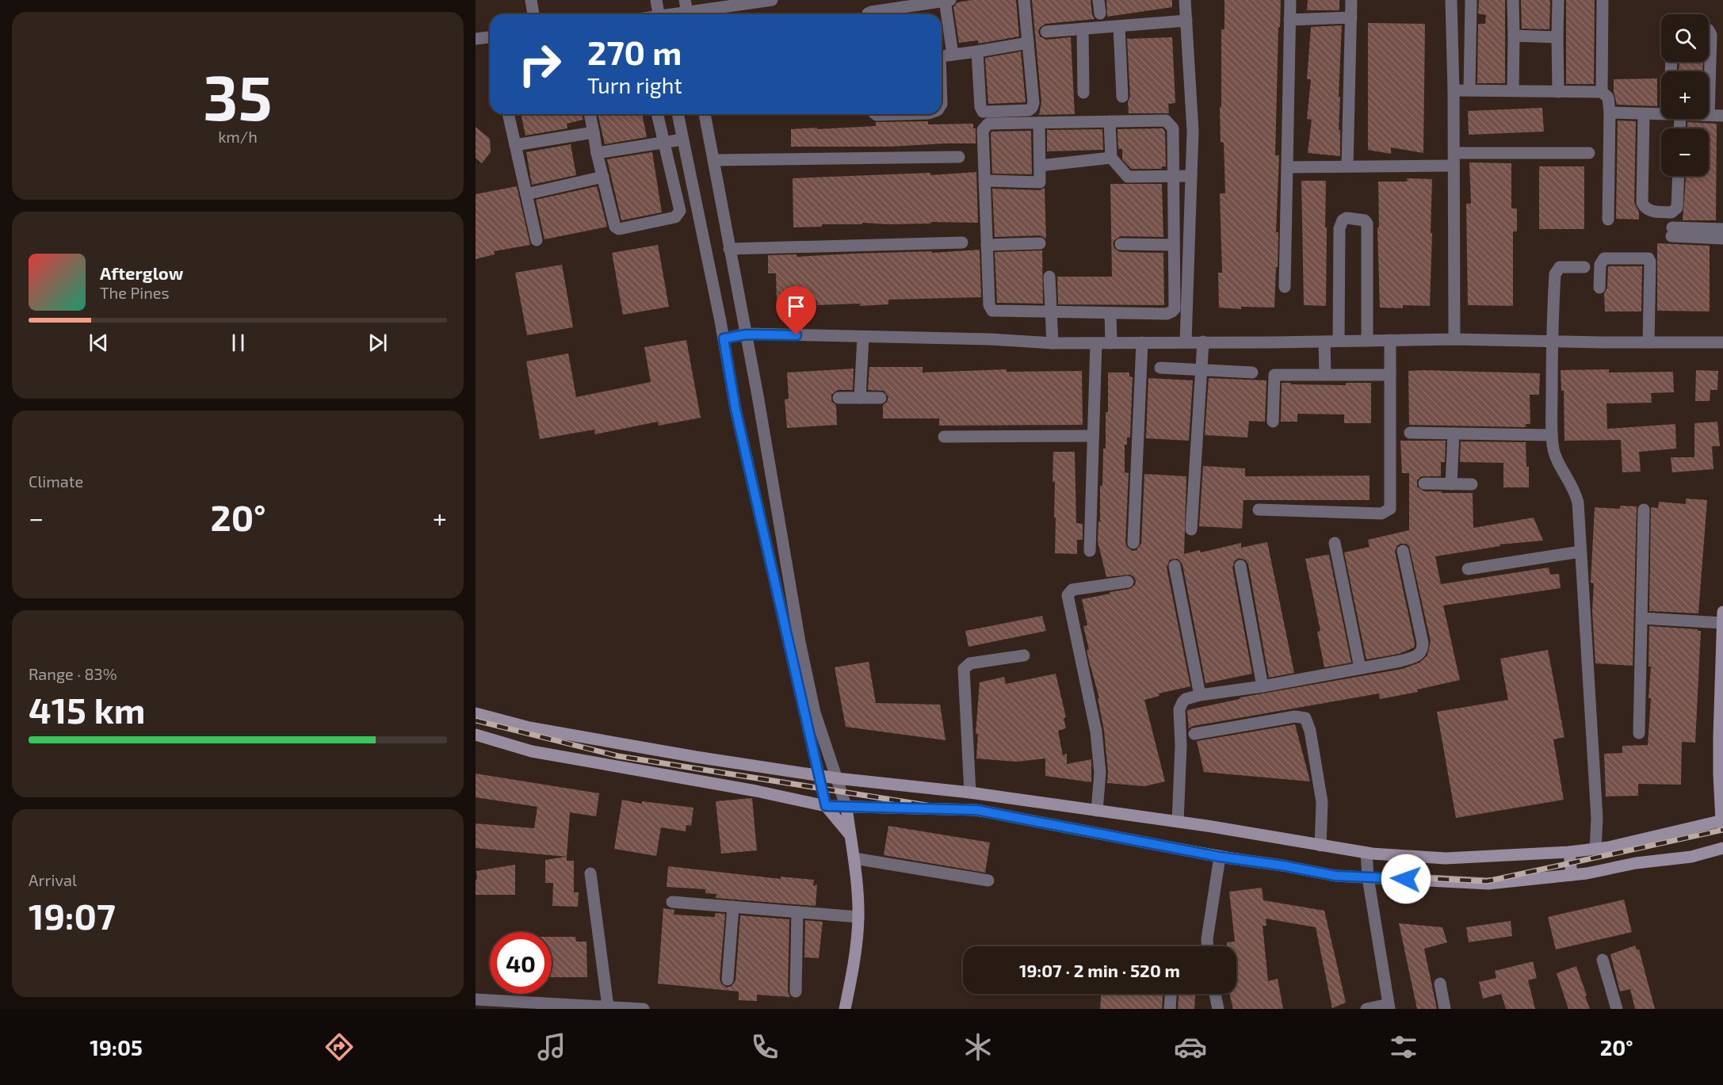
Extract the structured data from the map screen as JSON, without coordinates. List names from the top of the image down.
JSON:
{
  "page": {
    "tile": [
      ["35", "km/h"],
      "Climate",
      ["Range · 83%", "415 km"],
      ["Arrival", "19:07"]
    ],
    "map_buttons": ["+", "−"],
    "turn": ["270 m", "Turn right"],
    "song": ["Afterglow", "The Pines"],
    "heat": ["−", "20°", "+"],
    "limit": "40",
    "trip": "19:07 · 2 min · 520 m",
    "tabs": ["19:05", "20°"]
  }
}
